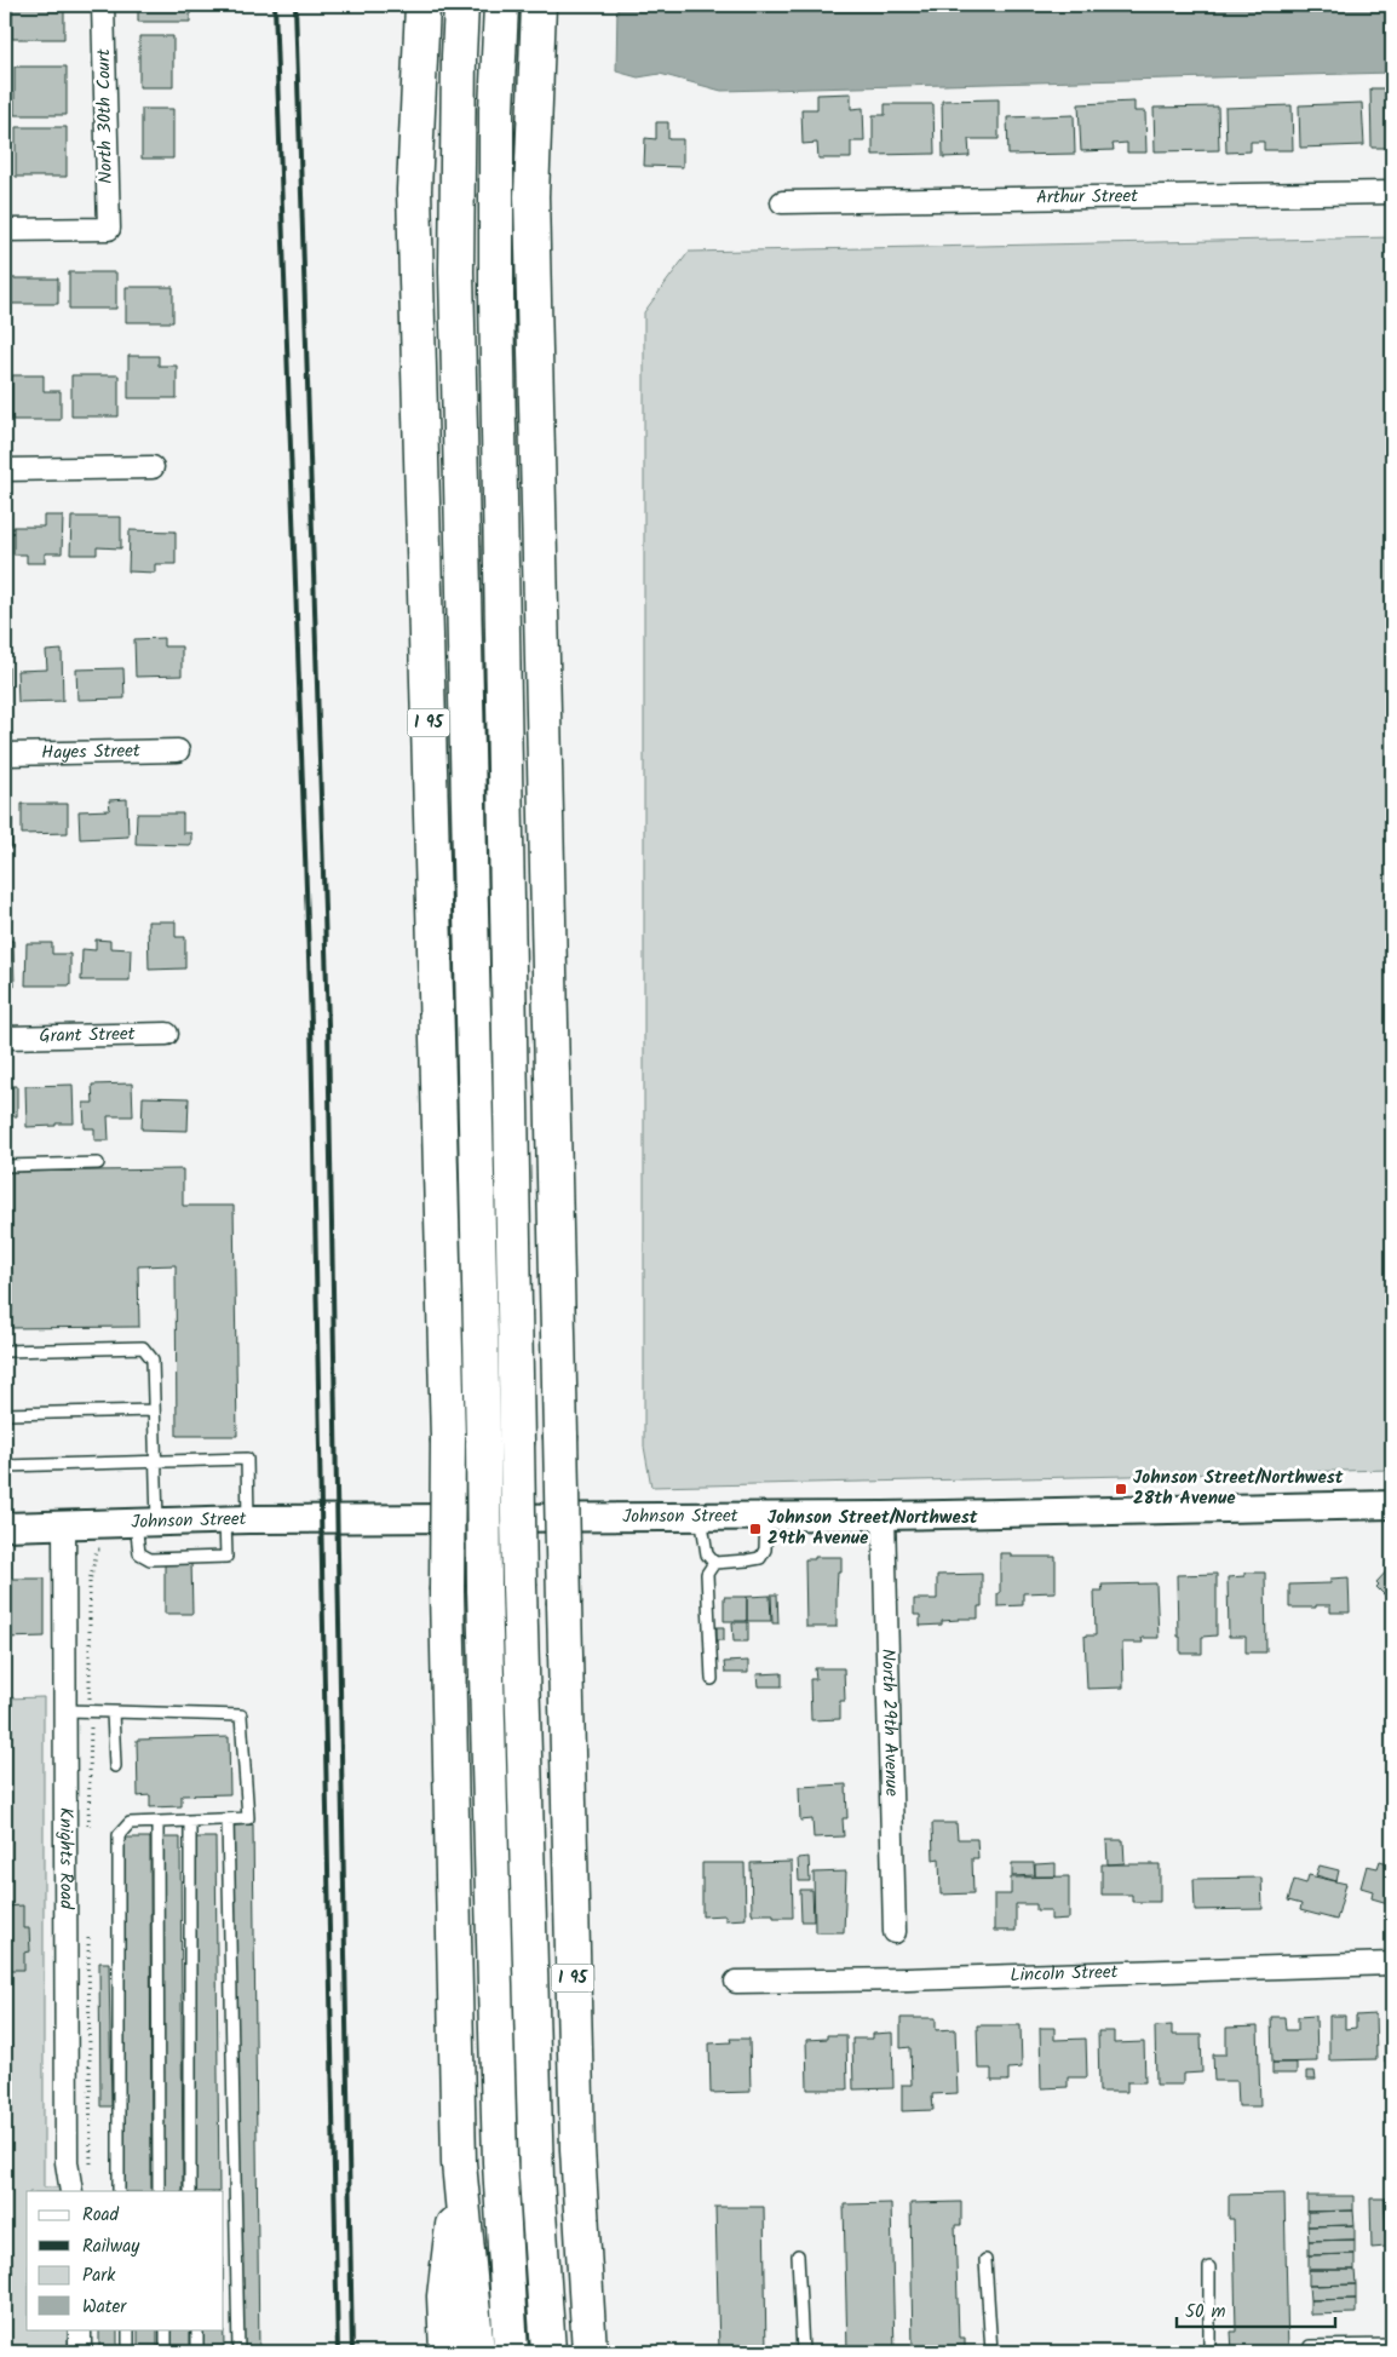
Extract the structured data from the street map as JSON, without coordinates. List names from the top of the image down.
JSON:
{
  "streets": {
    "highway": ["I 95"],
    "street": [
      "North 30th Court",
      "Arthur Street",
      "Hayes Street",
      "Grant Street",
      "Johnson Street",
      "North 29th Avenue",
      "Knights Road",
      "Lincoln Street"
    ]
  },
  "crossings": [
    ["Johnson Street", "North 29th Avenue"],
    ["Johnson Street", "Knights Road"]
  ],
  "places": {
    "transit": ["Johnson Street/Northwest 28th Avenue", "Johnson Street/Northwest 29th Avenue"]
  },
  "legend": [
    "Road",
    "Railway",
    "Park",
    "Water"
  ],
  "scale_bar": "50 m"
}
